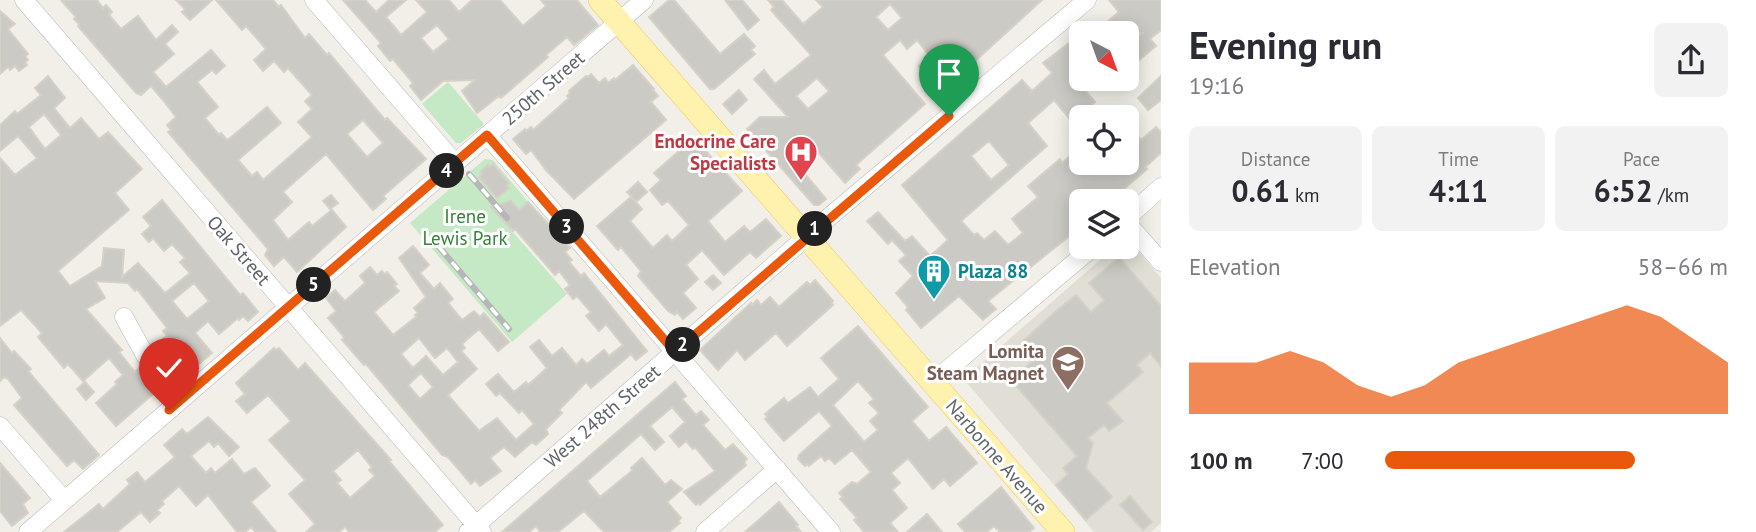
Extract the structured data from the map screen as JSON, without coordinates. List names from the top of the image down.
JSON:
{
  "streets": {
    "main road": ["Narbonne Avenue"],
    "street": ["250th Street", "Oak Street", "West 248th Street"]
  },
  "crossings": [
    ["250th Street", "Oak Street"],
    ["250th Street", "Narbonne Avenue"],
    ["Oak Street", "West 248th Street"],
    ["West 248th Street", "Narbonne Avenue"]
  ],
  "parks": ["Irene Lewis Park"],
  "places": {
    "hospital": ["Endocrine Care Specialists"],
    "building": ["Plaza 88"],
    "school or university": ["Lomita Steam Magnet"]
  },
  "north": "bottom right",
  "page": {
    "heading": ["Evening run", "19:16"],
    "stats": [
      ["Distance", "0.61 km"],
      ["Time", "4:11"],
      ["Pace", "6:52 /km"]
    ],
    "pins": [
      "4",
      "3",
      "1",
      "5",
      "2"
    ],
    "chart": ["Elevation", "58–66 m"],
    "list": [
      {
        "name": "100 m",
        "note": "7:00"
      }
    ]
  }
}
